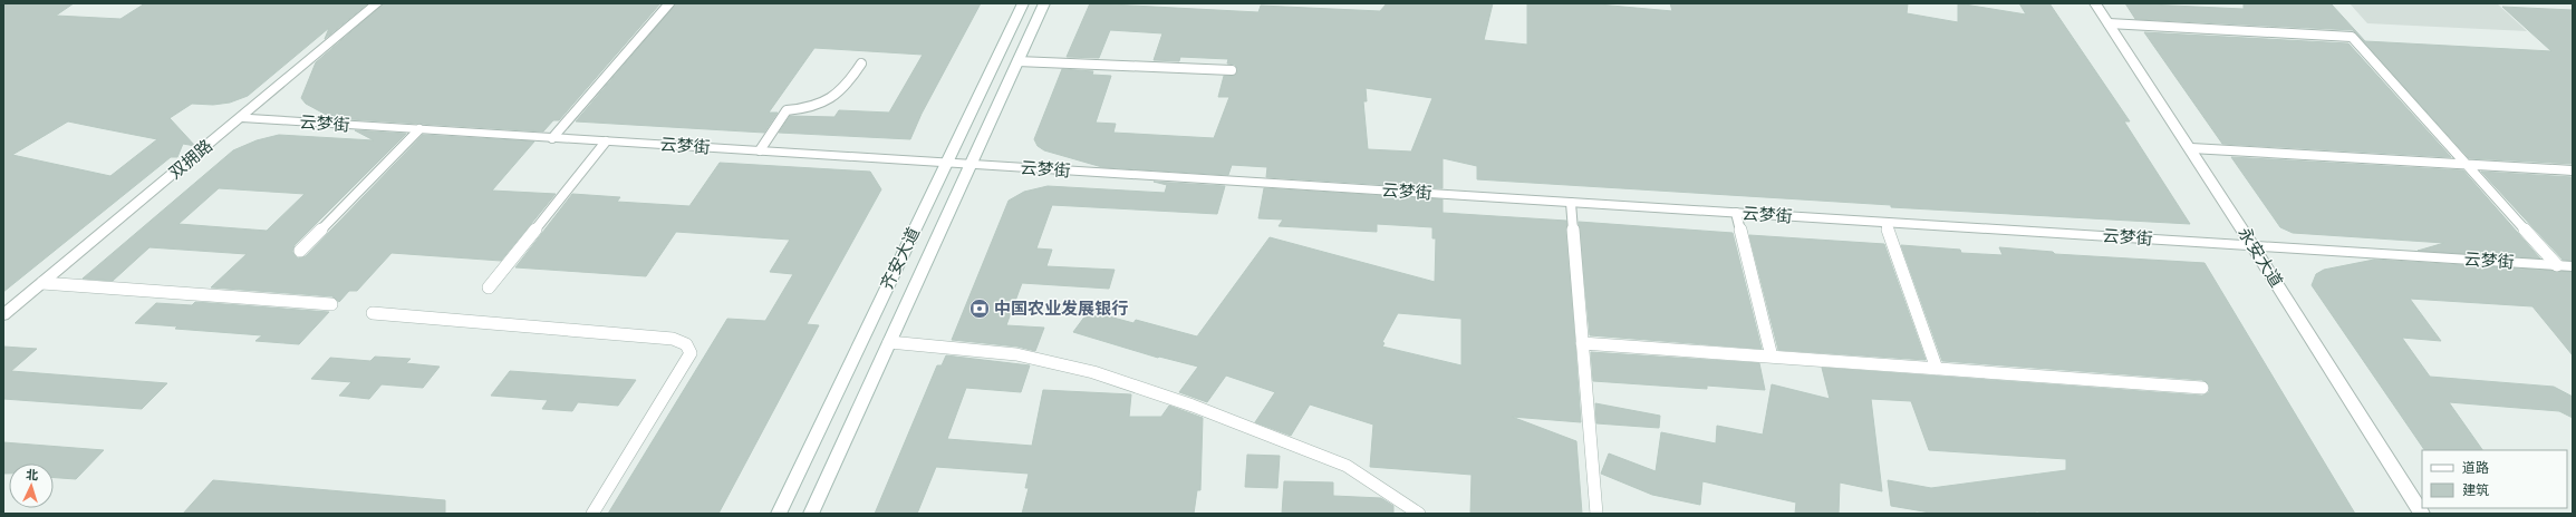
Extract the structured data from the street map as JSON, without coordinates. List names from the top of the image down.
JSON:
{
  "streets": {
    "street": [
      "云梦街",
      "双拥路",
      "永安大道",
      "齐安大道"
    ]
  },
  "crossings": [
    ["云梦街", "双拥路"],
    ["云梦街", "永安大道"],
    ["云梦街", "齐安大道"]
  ],
  "places": {
    "bank": ["中国农业发展银行"]
  },
  "legend": ["道路", "建筑"],
  "north": "top"
}
